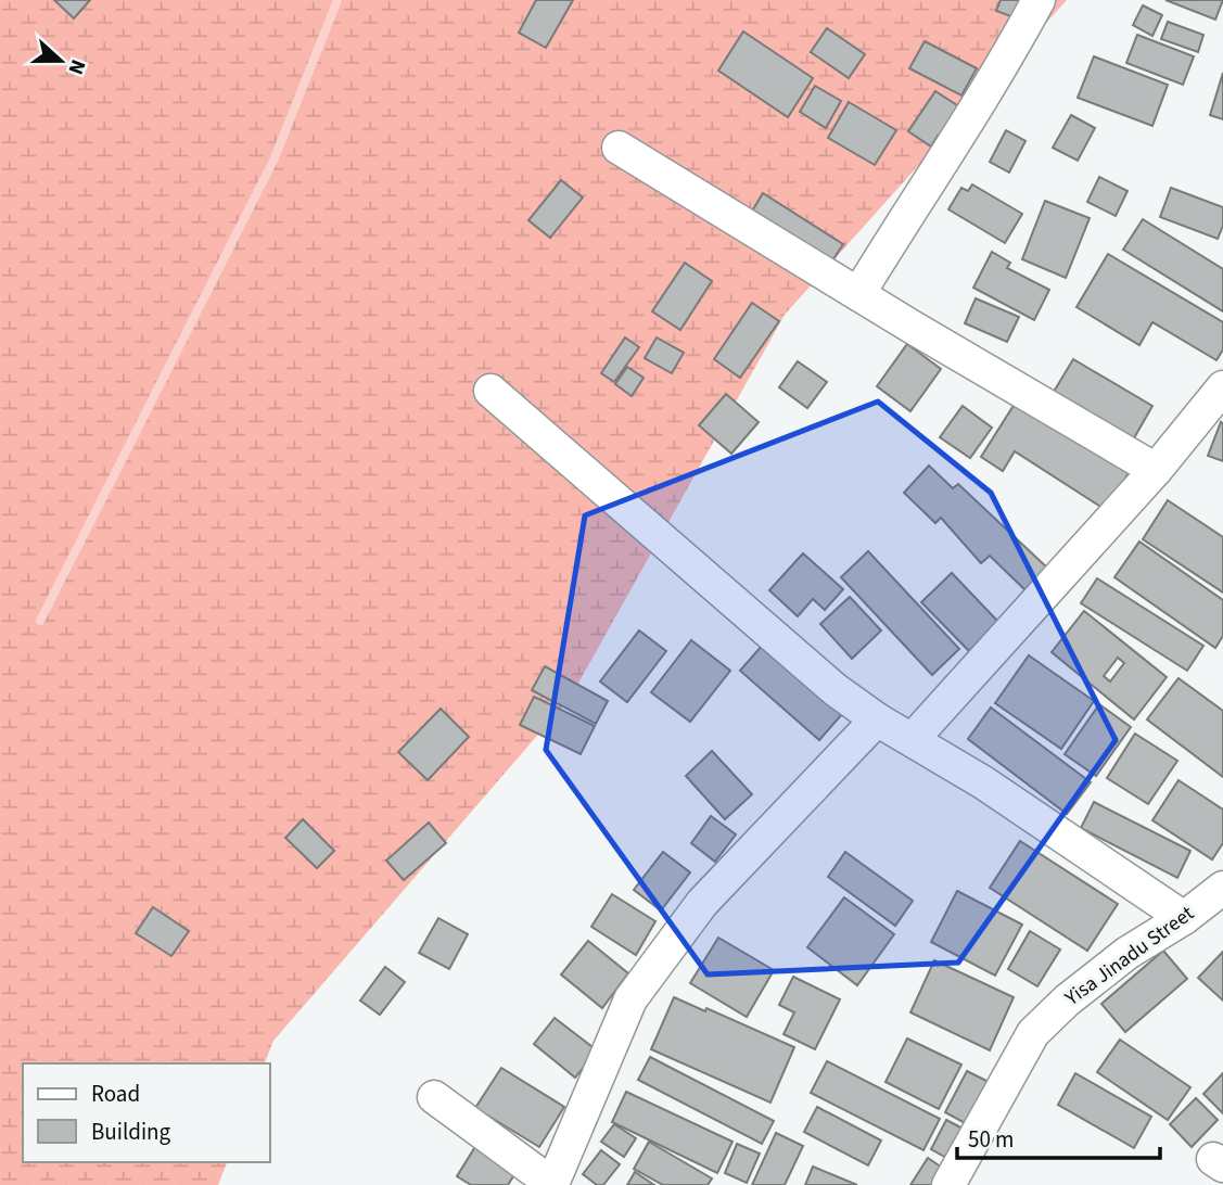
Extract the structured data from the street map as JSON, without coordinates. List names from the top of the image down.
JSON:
{
  "streets": {
    "street": ["Yisa Jinadu Street"]
  },
  "legend": ["Road", "Building"],
  "scale_bar": "50 m",
  "north": "right"
}
